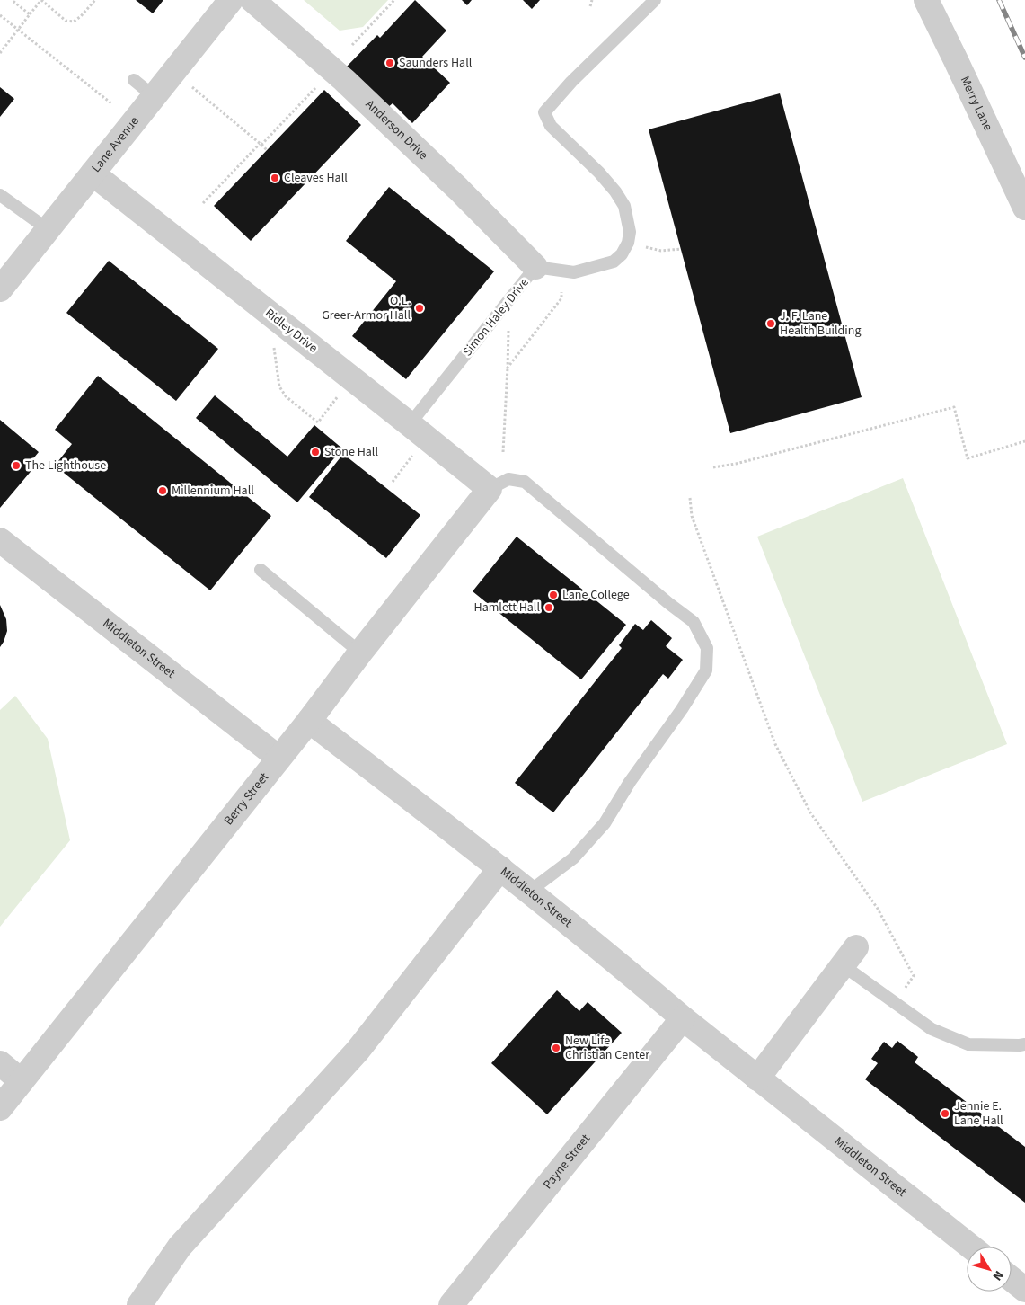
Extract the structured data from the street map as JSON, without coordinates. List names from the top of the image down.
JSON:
{
  "streets": {
    "street": [
      "Merry Lane",
      "Anderson Drive",
      "Lane Avenue",
      "Ridley Drive",
      "Middleton Street",
      "Berry Street",
      "Payne Street"
    ],
    "lane": ["Simon Haley Drive"]
  },
  "crossings": [
    ["Anderson Drive", "Simon Haley Drive"],
    ["Lane Avenue", "Ridley Drive"],
    ["Simon Haley Drive", "Ridley Drive"],
    ["Ridley Drive", "Berry Street"],
    ["Middleton Street", "Berry Street"],
    ["Middleton Street", "Payne Street"]
  ],
  "places": [
    "Saunders Hall",
    "Cleaves Hall",
    "O.L. Greer-Armor Hall",
    "J. F. Lane Health Building",
    "Stone Hall",
    "The Lighthouse",
    "Millennium Hall",
    "Lane College",
    "Hamlett Hall",
    "New Life Christian Center",
    "Jennie E. Lane Hall"
  ],
  "north": "bottom right"
}
